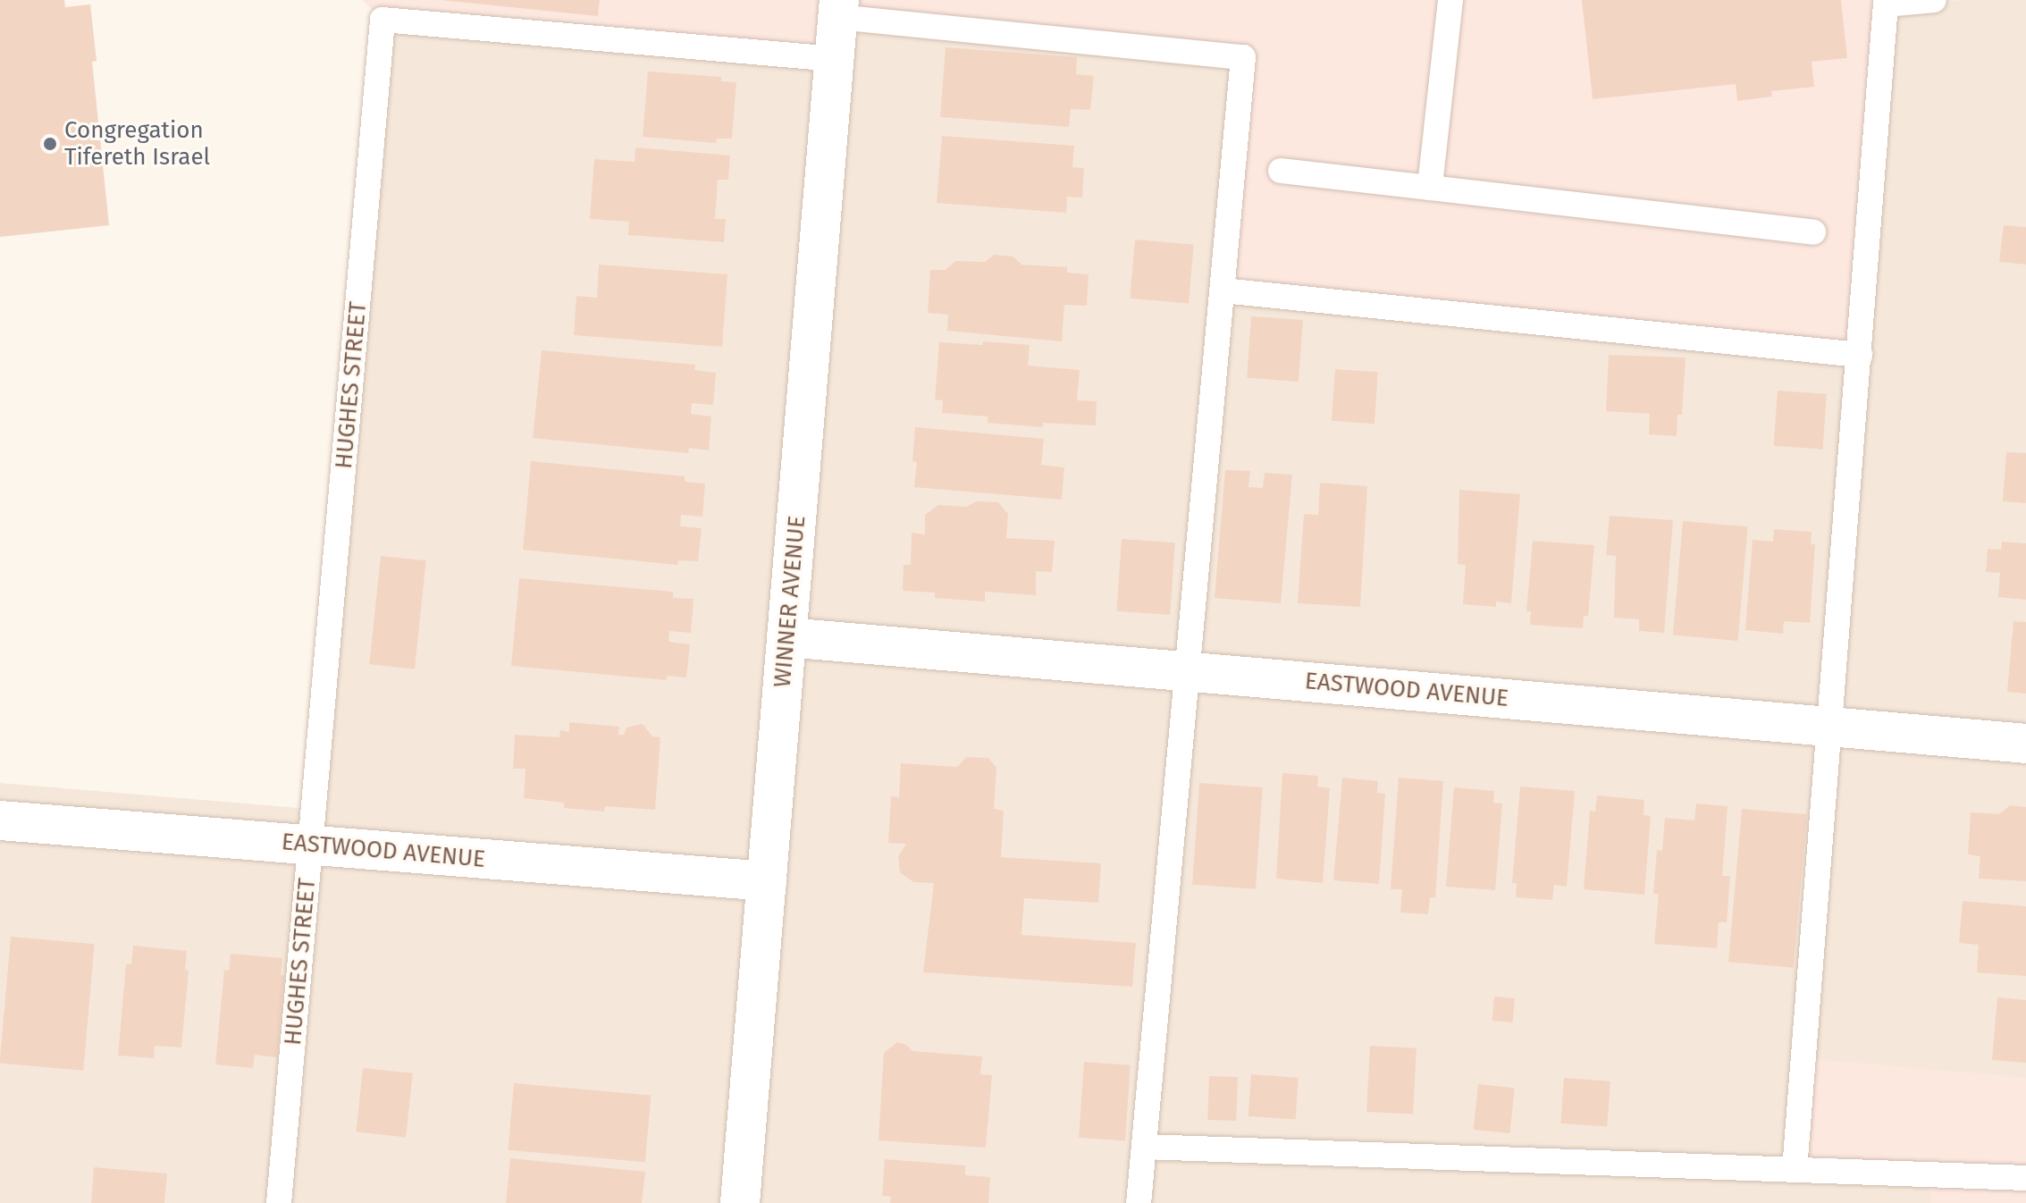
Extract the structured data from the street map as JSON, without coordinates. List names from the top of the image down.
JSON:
{
  "streets": {
    "street": ["WINNER AVENUE", "EASTWOOD AVENUE"],
    "lane": ["HUGHES STREET"]
  },
  "crossings": [
    ["HUGHES STREET", "WINNER AVENUE"],
    ["HUGHES STREET", "EASTWOOD AVENUE"],
    ["WINNER AVENUE", "EASTWOOD AVENUE"]
  ],
  "places": ["Congregation Tifereth Israel"]
}
